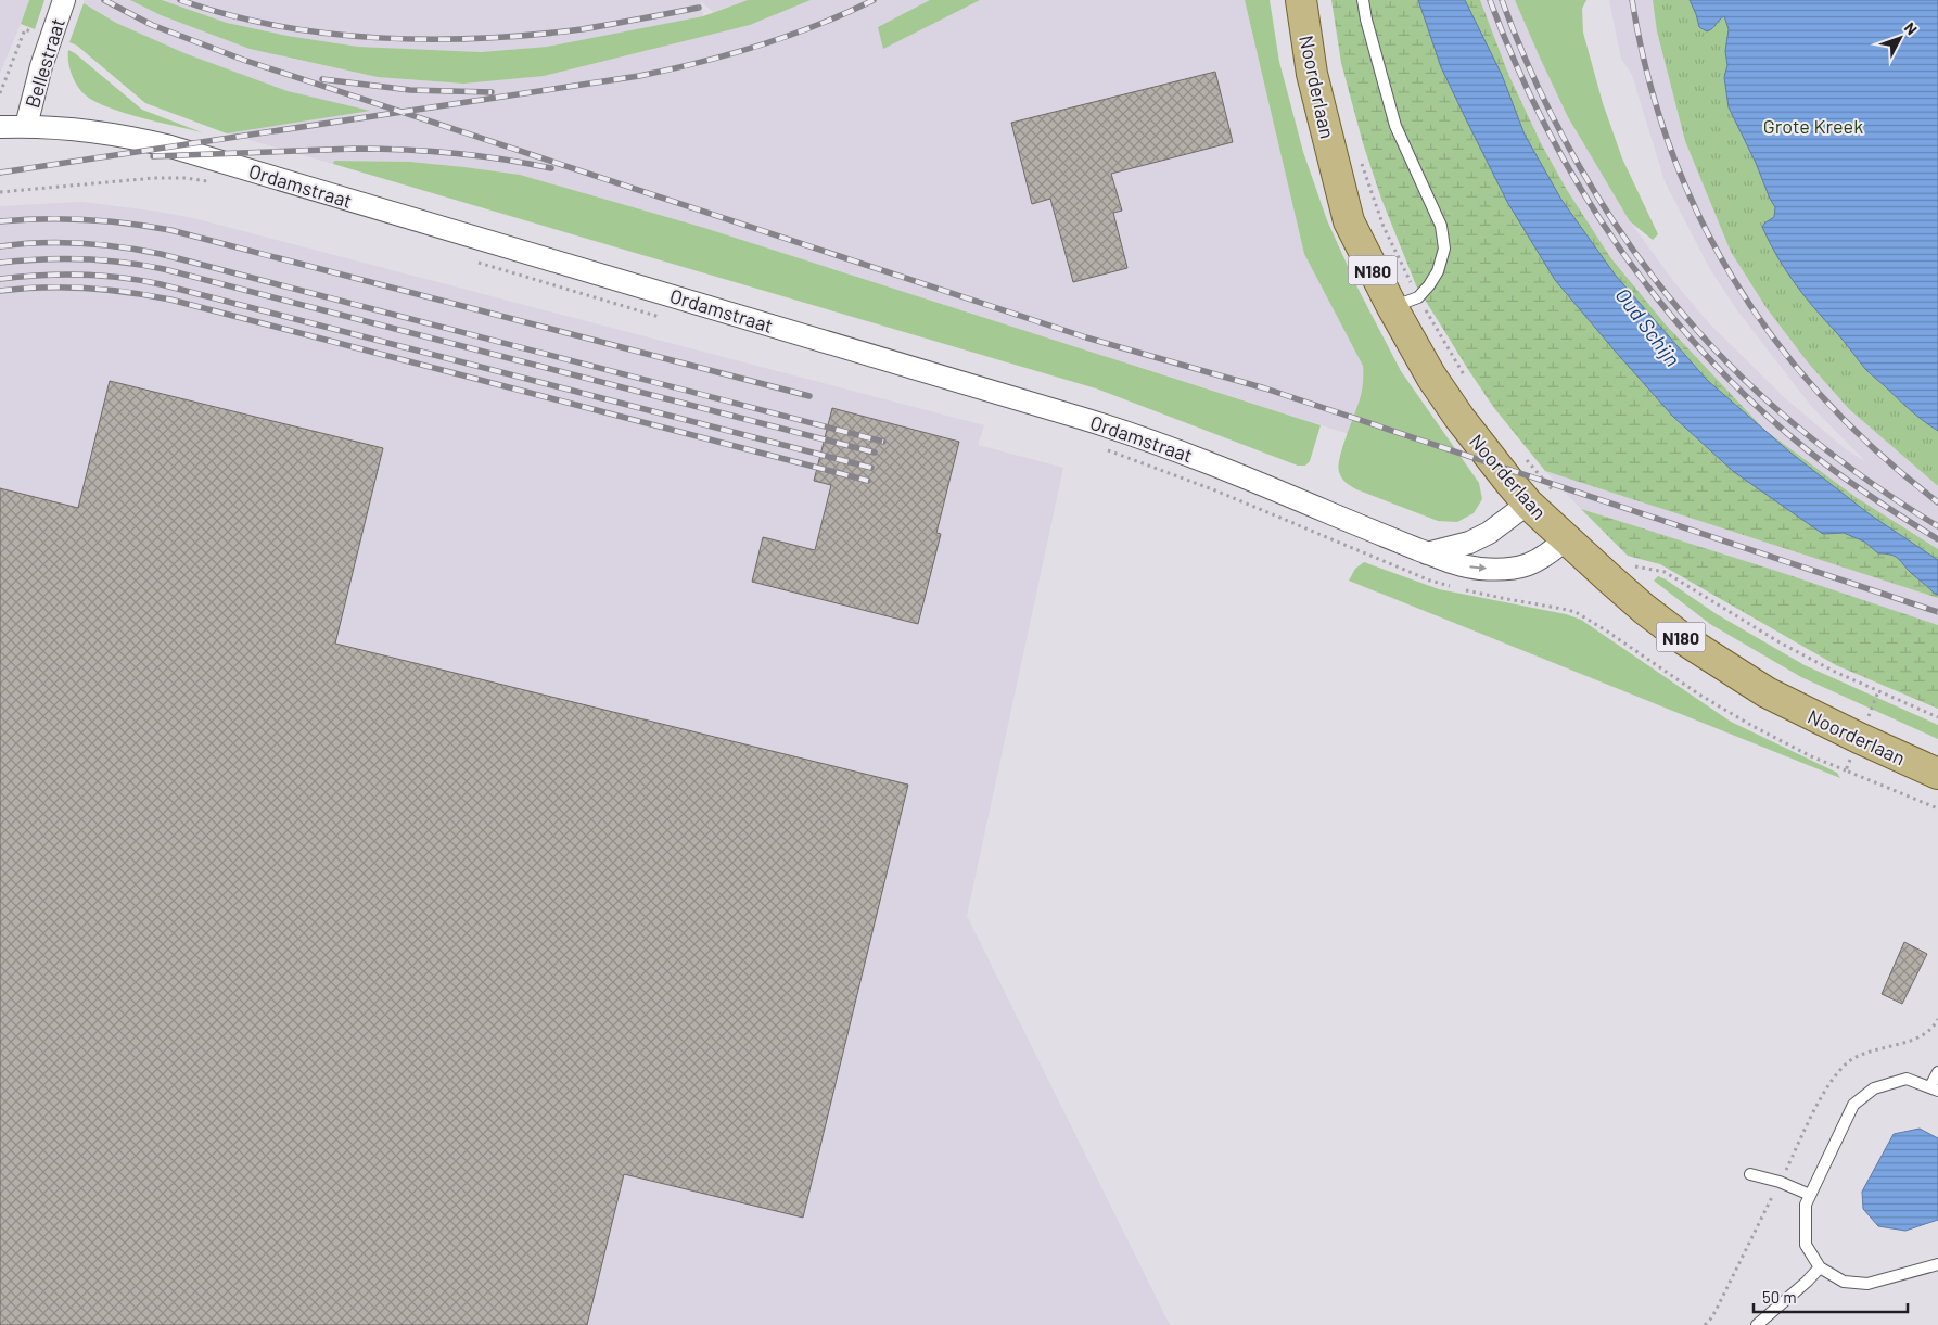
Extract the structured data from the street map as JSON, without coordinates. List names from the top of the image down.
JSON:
{
  "streets": {
    "main road": ["Noorderlaan", "N180"],
    "street": ["Bellestraat", "Ordamstraat"]
  },
  "crossings": [
    ["Bellestraat", "Ordamstraat"],
    ["Noorderlaan", "Ordamstraat"]
  ],
  "water": ["Oud Schijn"],
  "parks": ["Grote Kreek"],
  "scale_bar": "50 m",
  "north": "top right"
}
